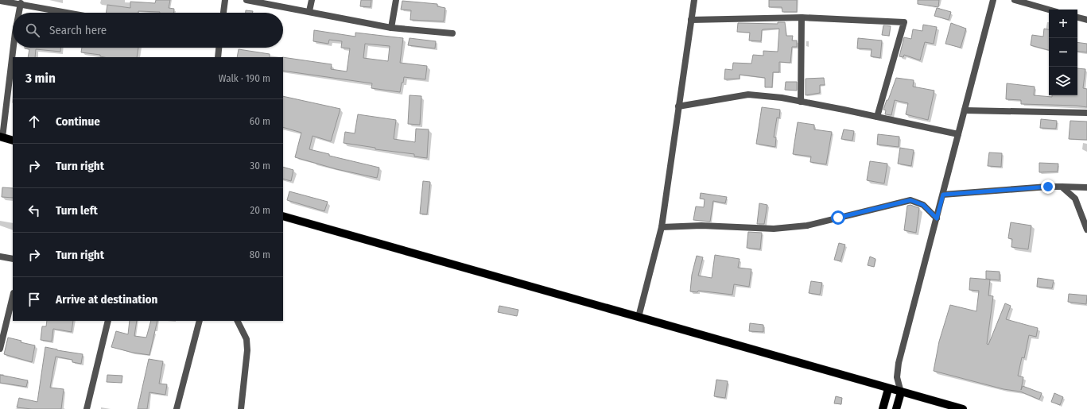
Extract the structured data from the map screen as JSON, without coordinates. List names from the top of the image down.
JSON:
{
  "page": {
    "map_buttons": ["+", "−"],
    "search": "Search here",
    "heading": ["3 min", "Walk · 190 m"],
    "list": [
      ["Continue", "60 m"],
      ["Turn right", "30 m"],
      ["Turn left", "20 m"],
      ["Turn right", "80 m"],
      "Arrive at destination"
    ]
  }
}
